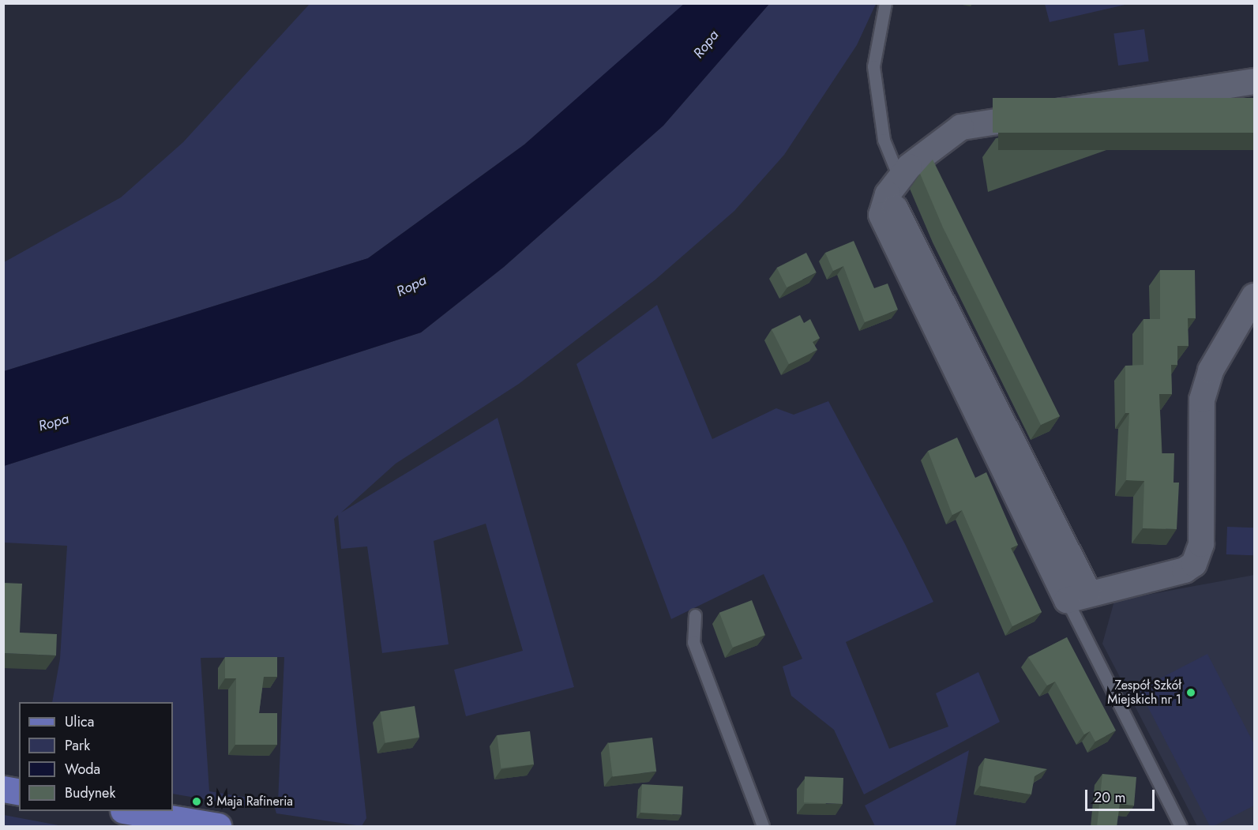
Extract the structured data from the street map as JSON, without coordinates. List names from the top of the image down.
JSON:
{
  "water": ["Ropa"],
  "places": ["Zespół Szkół Miejskich nr 1", "3 Maja Rafineria"],
  "legend": [
    "Ulica",
    "Park",
    "Woda",
    "Budynek"
  ],
  "scale_bar": "20 m"
}
